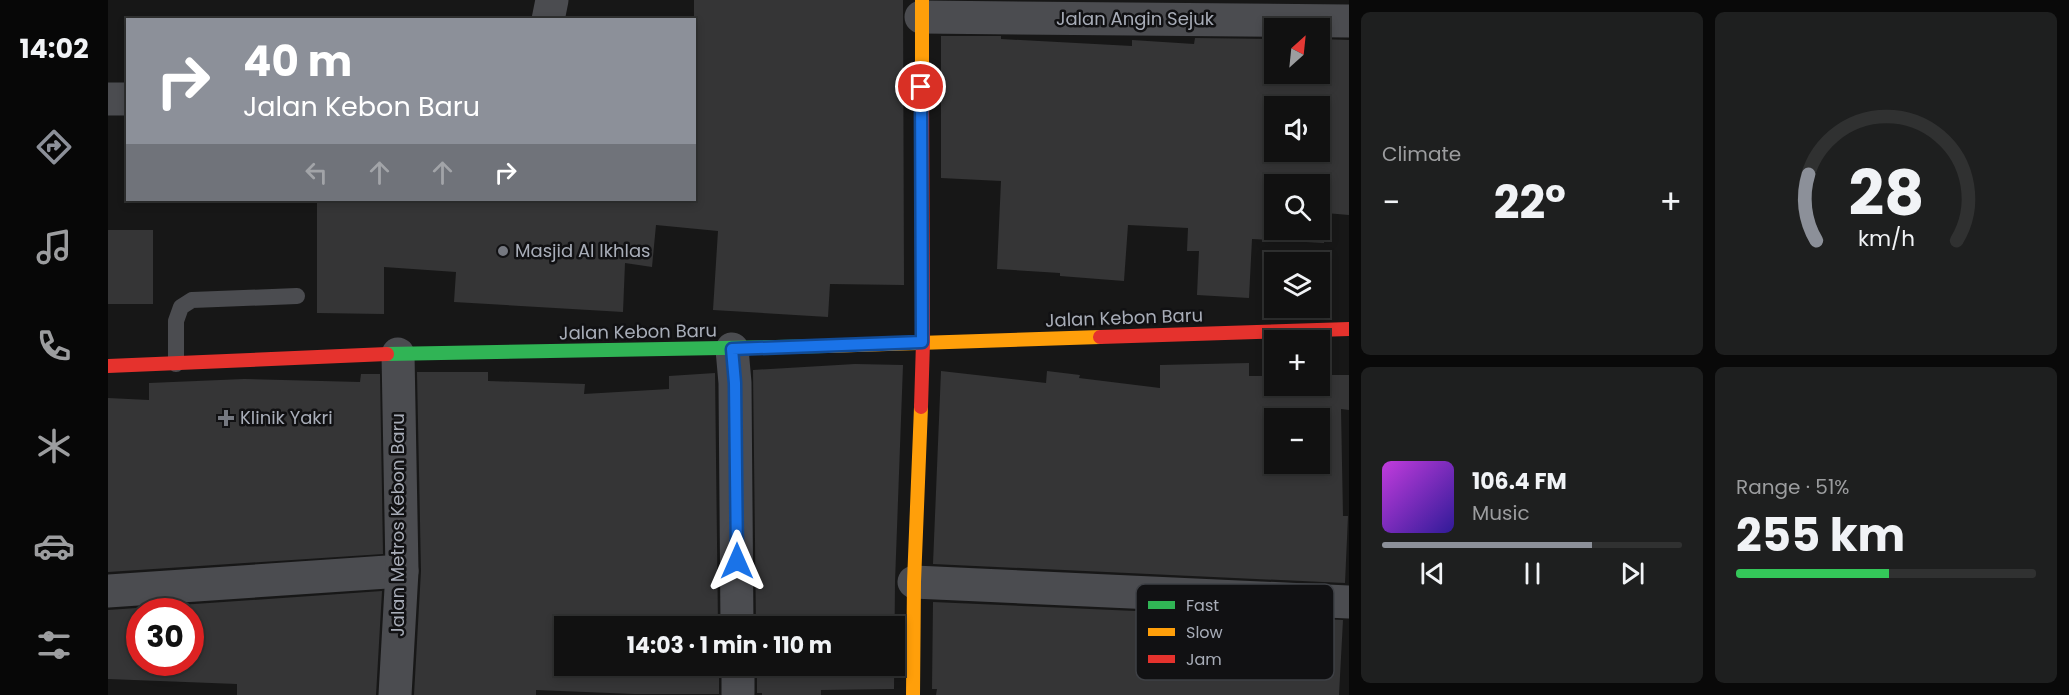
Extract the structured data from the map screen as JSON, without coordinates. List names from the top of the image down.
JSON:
{
  "streets": {
    "street": ["Jalan Angin Sejuk", "Jalan Kebon Baru", "Jalan Metros Kebon Baru"]
  },
  "crossings": [
    ["Jalan Kebon Baru", "Jalan Metros Kebon Baru"]
  ],
  "places": {
    "other": ["Masjid Al Ikhlas"],
    "health": ["Klinik Yakri"]
  },
  "legend": ["Fast", "Slow", "Jam"],
  "north": "top right",
  "page": {
    "tabs": "14:02",
    "tile": [
      "Climate",
      ["Range · 51%", "255 km"]
    ],
    "map_buttons": ["+", "−"],
    "turn": ["40 m", "Jalan Kebon Baru"],
    "heat": ["−", "22°", "+"],
    "song": ["106.4 FM", "Music"],
    "limit": "30",
    "trip": "14:03 · 1 min · 110 m",
    "gauge": ["28", "km/h"]
  }
}
